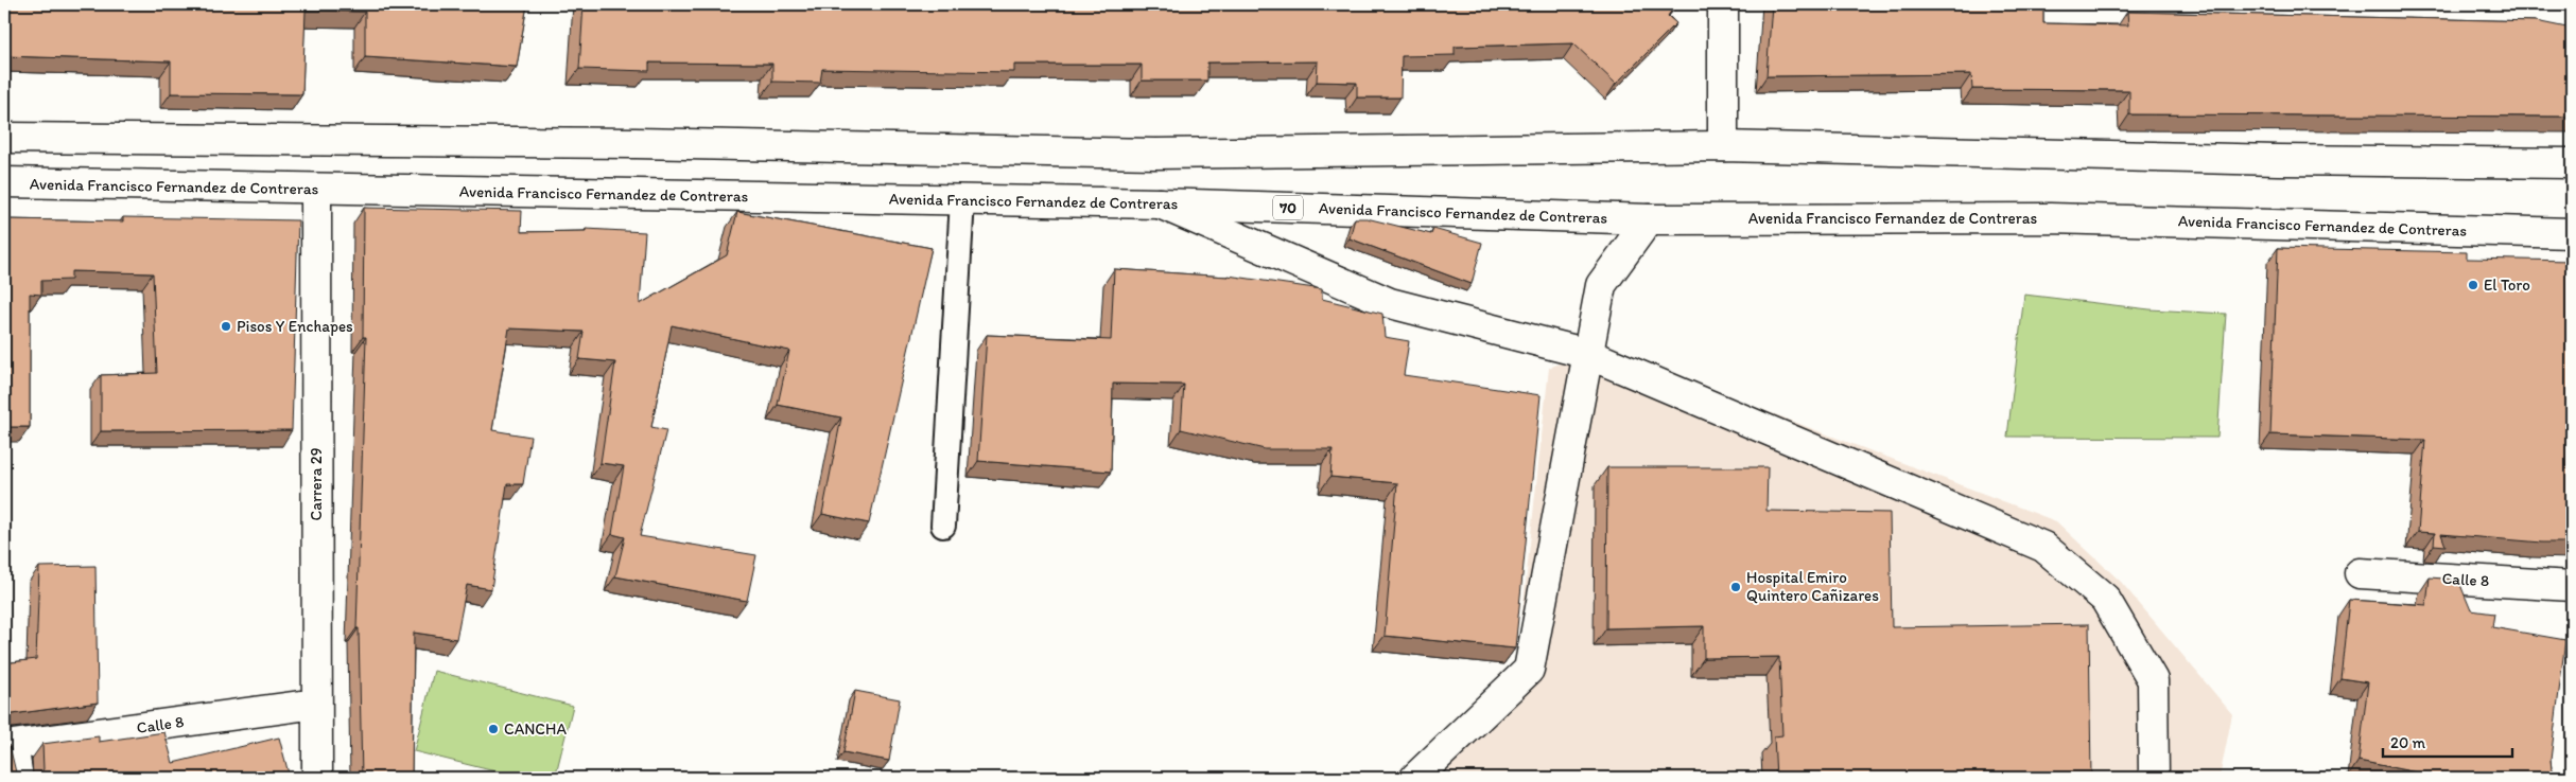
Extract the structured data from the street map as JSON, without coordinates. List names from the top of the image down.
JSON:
{
  "streets": {
    "main road": [
      "Avenida Francisco Fernandez de Contreras",
      "70",
      "Carrera 29",
      "Calle 8"
    ]
  },
  "crossings": [
    ["Avenida Francisco Fernandez de Contreras", "Carrera 29"],
    ["Carrera 29", "Calle 8"]
  ],
  "places": [
    "El Toro",
    "Pisos Y Enchapes",
    "Hospital Emiro Quintero Cañizares",
    "CANCHA"
  ],
  "scale_bar": "20 m"
}
